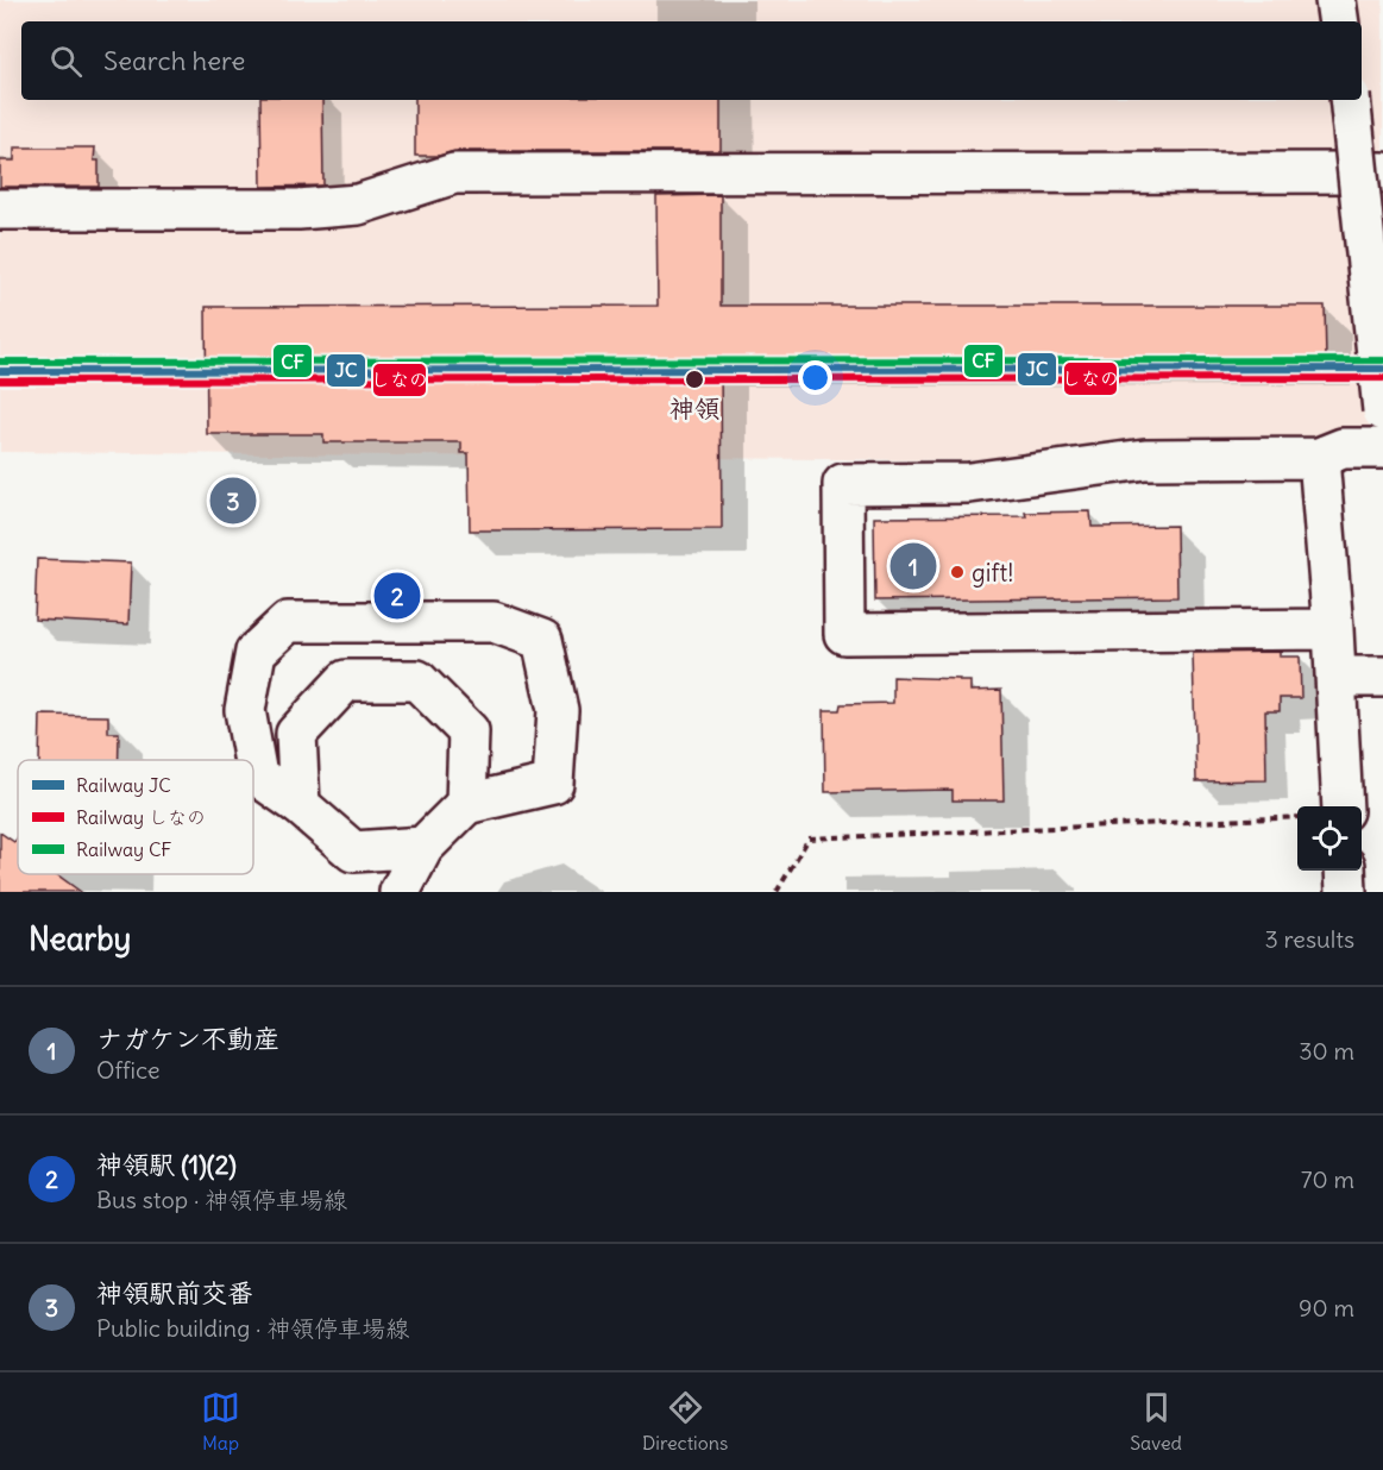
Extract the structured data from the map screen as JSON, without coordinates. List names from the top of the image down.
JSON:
{
  "places": ["神領", "gift!"],
  "lines": ["rail line CF", "rail line JC", "rail line しなの"],
  "legend": ["Railway JC", "Railway しなの", "Railway CF"],
  "page": {
    "search": "Search here",
    "pins": ["3", "1", "2"],
    "heading": ["Nearby", "3 results"],
    "list": [
      {
        "mark": "1",
        "name": "ナガケン不動産",
        "note": "Office",
        "value": "30 m"
      },
      {
        "mark": "2",
        "name": "神領駅 (1)(2)",
        "note": "Bus stop · 神領停車場線",
        "value": "70 m"
      },
      {
        "mark": "3",
        "name": "神領駅前交番",
        "note": "Public building · 神領停車場線",
        "value": "90 m"
      }
    ],
    "nav": ["Map", "Directions", "Saved"]
  }
}
